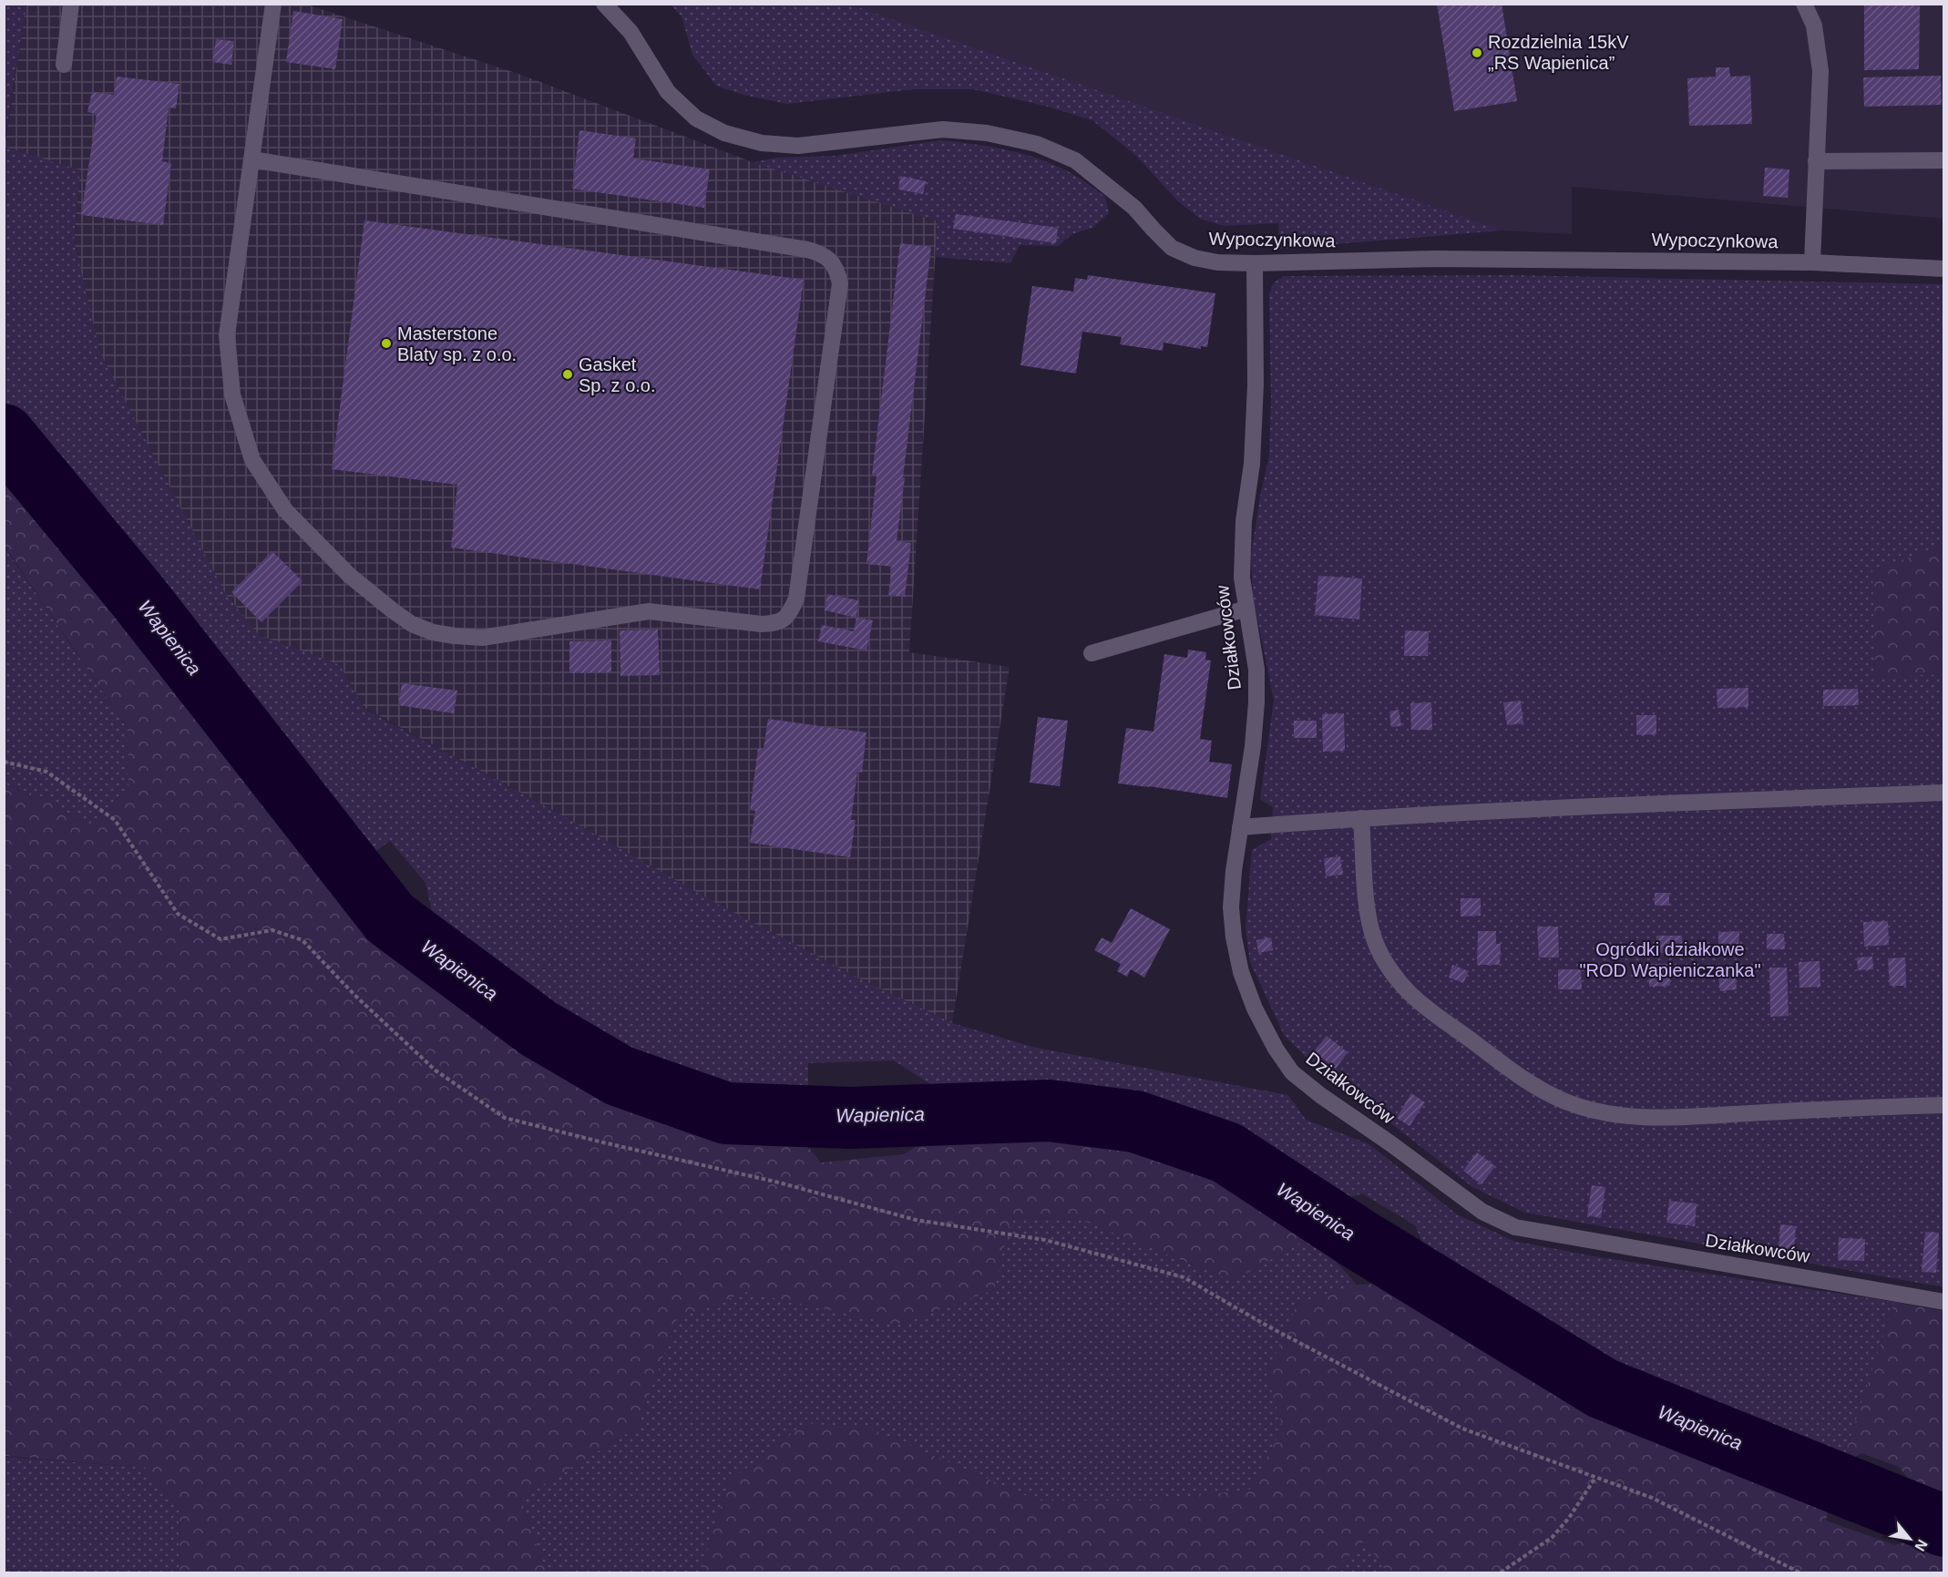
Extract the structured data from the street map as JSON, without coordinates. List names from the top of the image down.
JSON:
{
  "streets": {
    "street": ["Wypoczynkowa", "Działkowców"]
  },
  "crossings": [
    ["Wypoczynkowa", "Działkowców"]
  ],
  "water": ["Wapienica"],
  "parks": ["Ogródki działkowe \"ROD Wapieniczanka\""],
  "places": ["Rozdzielnia 15kV „RS Wapienica”", "Masterstone Blaty sp. z o.o.", "Gasket Sp. z o.o."],
  "north": "bottom right"
}
